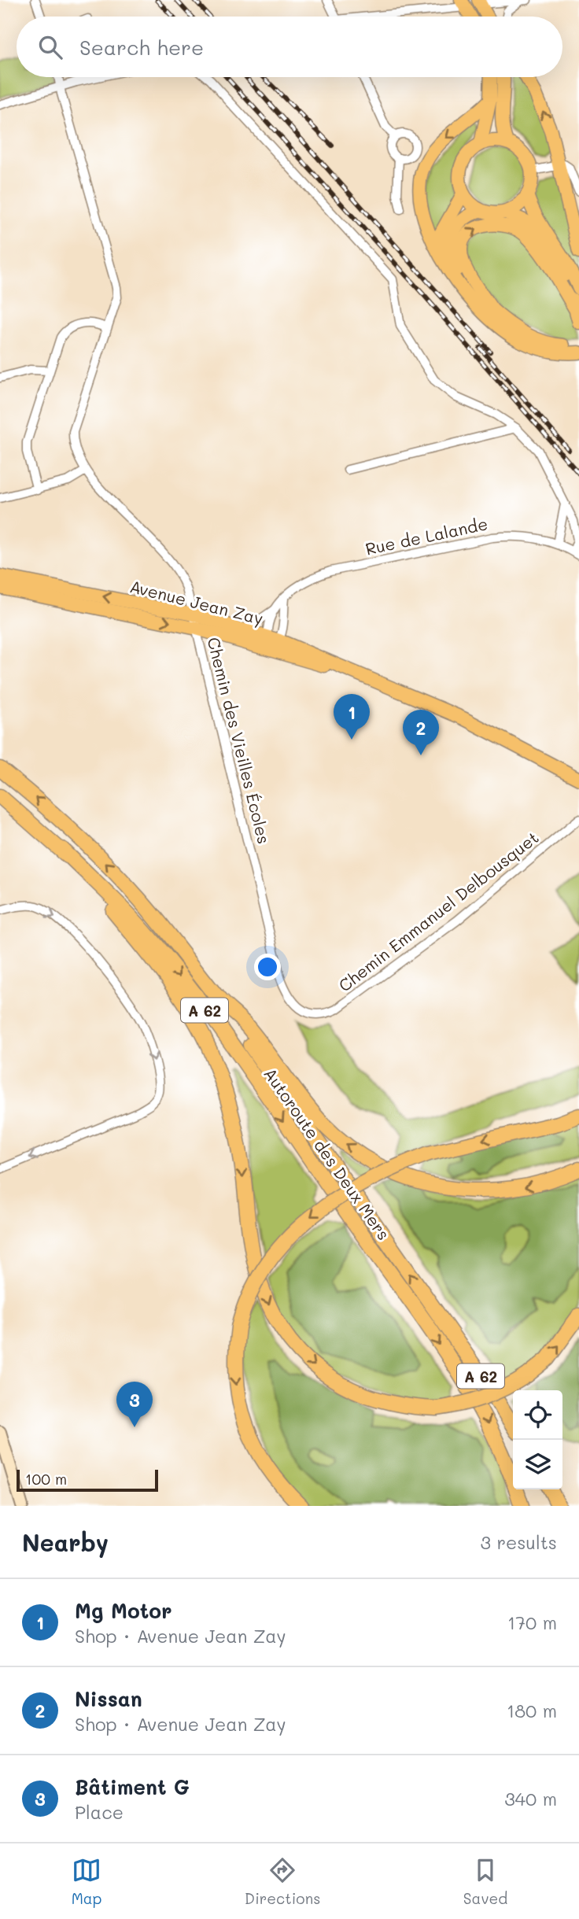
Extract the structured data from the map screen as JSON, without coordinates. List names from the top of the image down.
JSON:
{
  "streets": {
    "highway": ["A 62", "Autoroute des Deux Mers"],
    "main road": ["Avenue Jean Zay"],
    "street": ["Rue de Lalande", "Chemin des Vieilles Écoles", "Chemin Emmanuel Delbousquet"]
  },
  "crossings": [
    ["Rue de Lalande", "Avenue Jean Zay"],
    ["Avenue Jean Zay", "Chemin des Vieilles Écoles"],
    ["Chemin des Vieilles Écoles", "Chemin Emmanuel Delbousquet"],
    ["A 62", "Autoroute des Deux Mers"]
  ],
  "scale_bar": "100 m",
  "page": {
    "search": "Search here",
    "pins": ["1", "2", "3"],
    "scale": "100 m",
    "heading": ["Nearby", "3 results"],
    "list": [
      {
        "mark": "1",
        "name": "Mg Motor",
        "note": "Shop · Avenue Jean Zay",
        "value": "170 m"
      },
      {
        "mark": "2",
        "name": "Nissan",
        "note": "Shop · Avenue Jean Zay",
        "value": "180 m"
      },
      {
        "mark": "3",
        "name": "Bâtiment G",
        "note": "Place",
        "value": "340 m"
      }
    ],
    "nav": ["Map", "Directions", "Saved"]
  }
}
